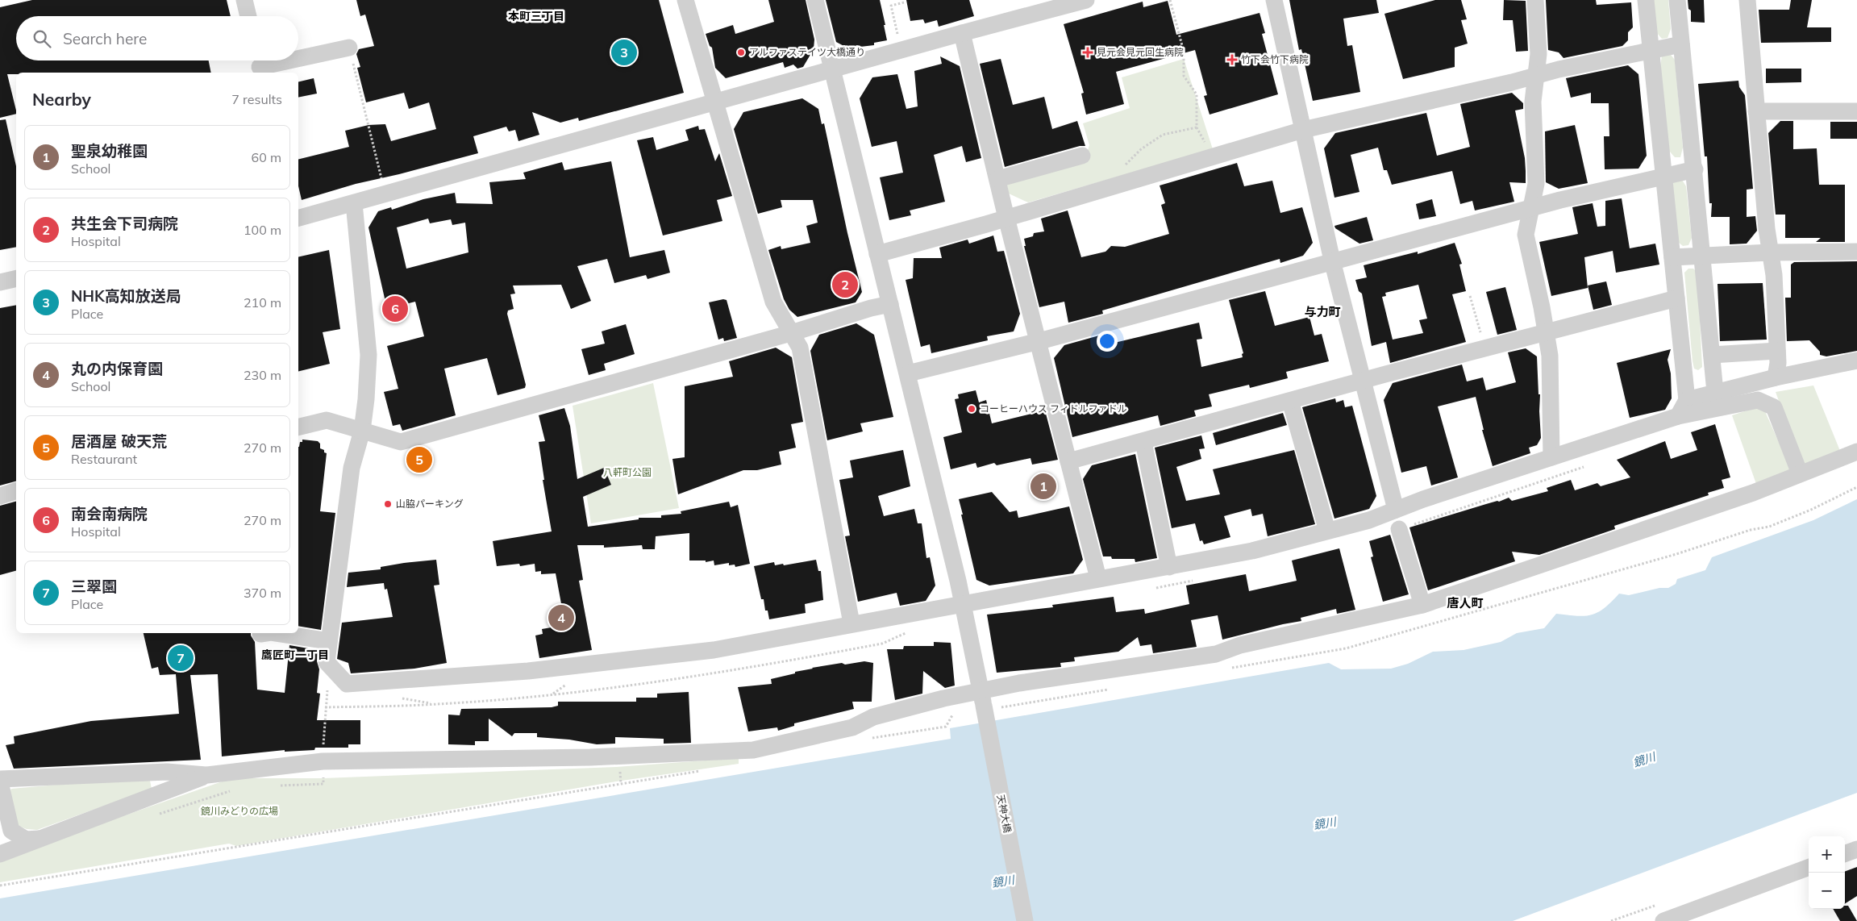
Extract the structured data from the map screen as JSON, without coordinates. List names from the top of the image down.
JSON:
{
  "streets": {
    "street": ["天神大橋"]
  },
  "districts": [
    "本町三丁目",
    "与力町",
    "唐人町",
    "鷹匠町一丁目"
  ],
  "water": ["鏡川"],
  "parks": ["八軒町公園", "鏡川みどりの広場"],
  "places": {
    "other": ["アルファステイツ大橋通り", "コーヒーハウス フィドルファドル", "山脇パーキング"],
    "health": ["見元会見元回生病院", "竹下会竹下病院"]
  },
  "page": {
    "search": "Search here",
    "pins": [
      "3",
      "2",
      "6",
      "5",
      "1",
      "4",
      "7"
    ],
    "heading": ["Nearby", "7 results"],
    "list": [
      {
        "mark": "1",
        "name": "聖泉幼稚園",
        "note": "School",
        "value": "60 m"
      },
      {
        "mark": "2",
        "name": "共生会下司病院",
        "note": "Hospital",
        "value": "100 m"
      },
      {
        "mark": "3",
        "name": "NHK高知放送局",
        "note": "Place",
        "value": "210 m"
      },
      {
        "mark": "4",
        "name": "丸の内保育園",
        "note": "School",
        "value": "230 m"
      },
      {
        "mark": "5",
        "name": "居酒屋 破天荒",
        "note": "Restaurant",
        "value": "270 m"
      },
      {
        "mark": "6",
        "name": "南会南病院",
        "note": "Hospital",
        "value": "270 m"
      },
      {
        "mark": "7",
        "name": "三翠園",
        "note": "Place",
        "value": "370 m"
      }
    ],
    "map_buttons": ["+", "−"]
  }
}
